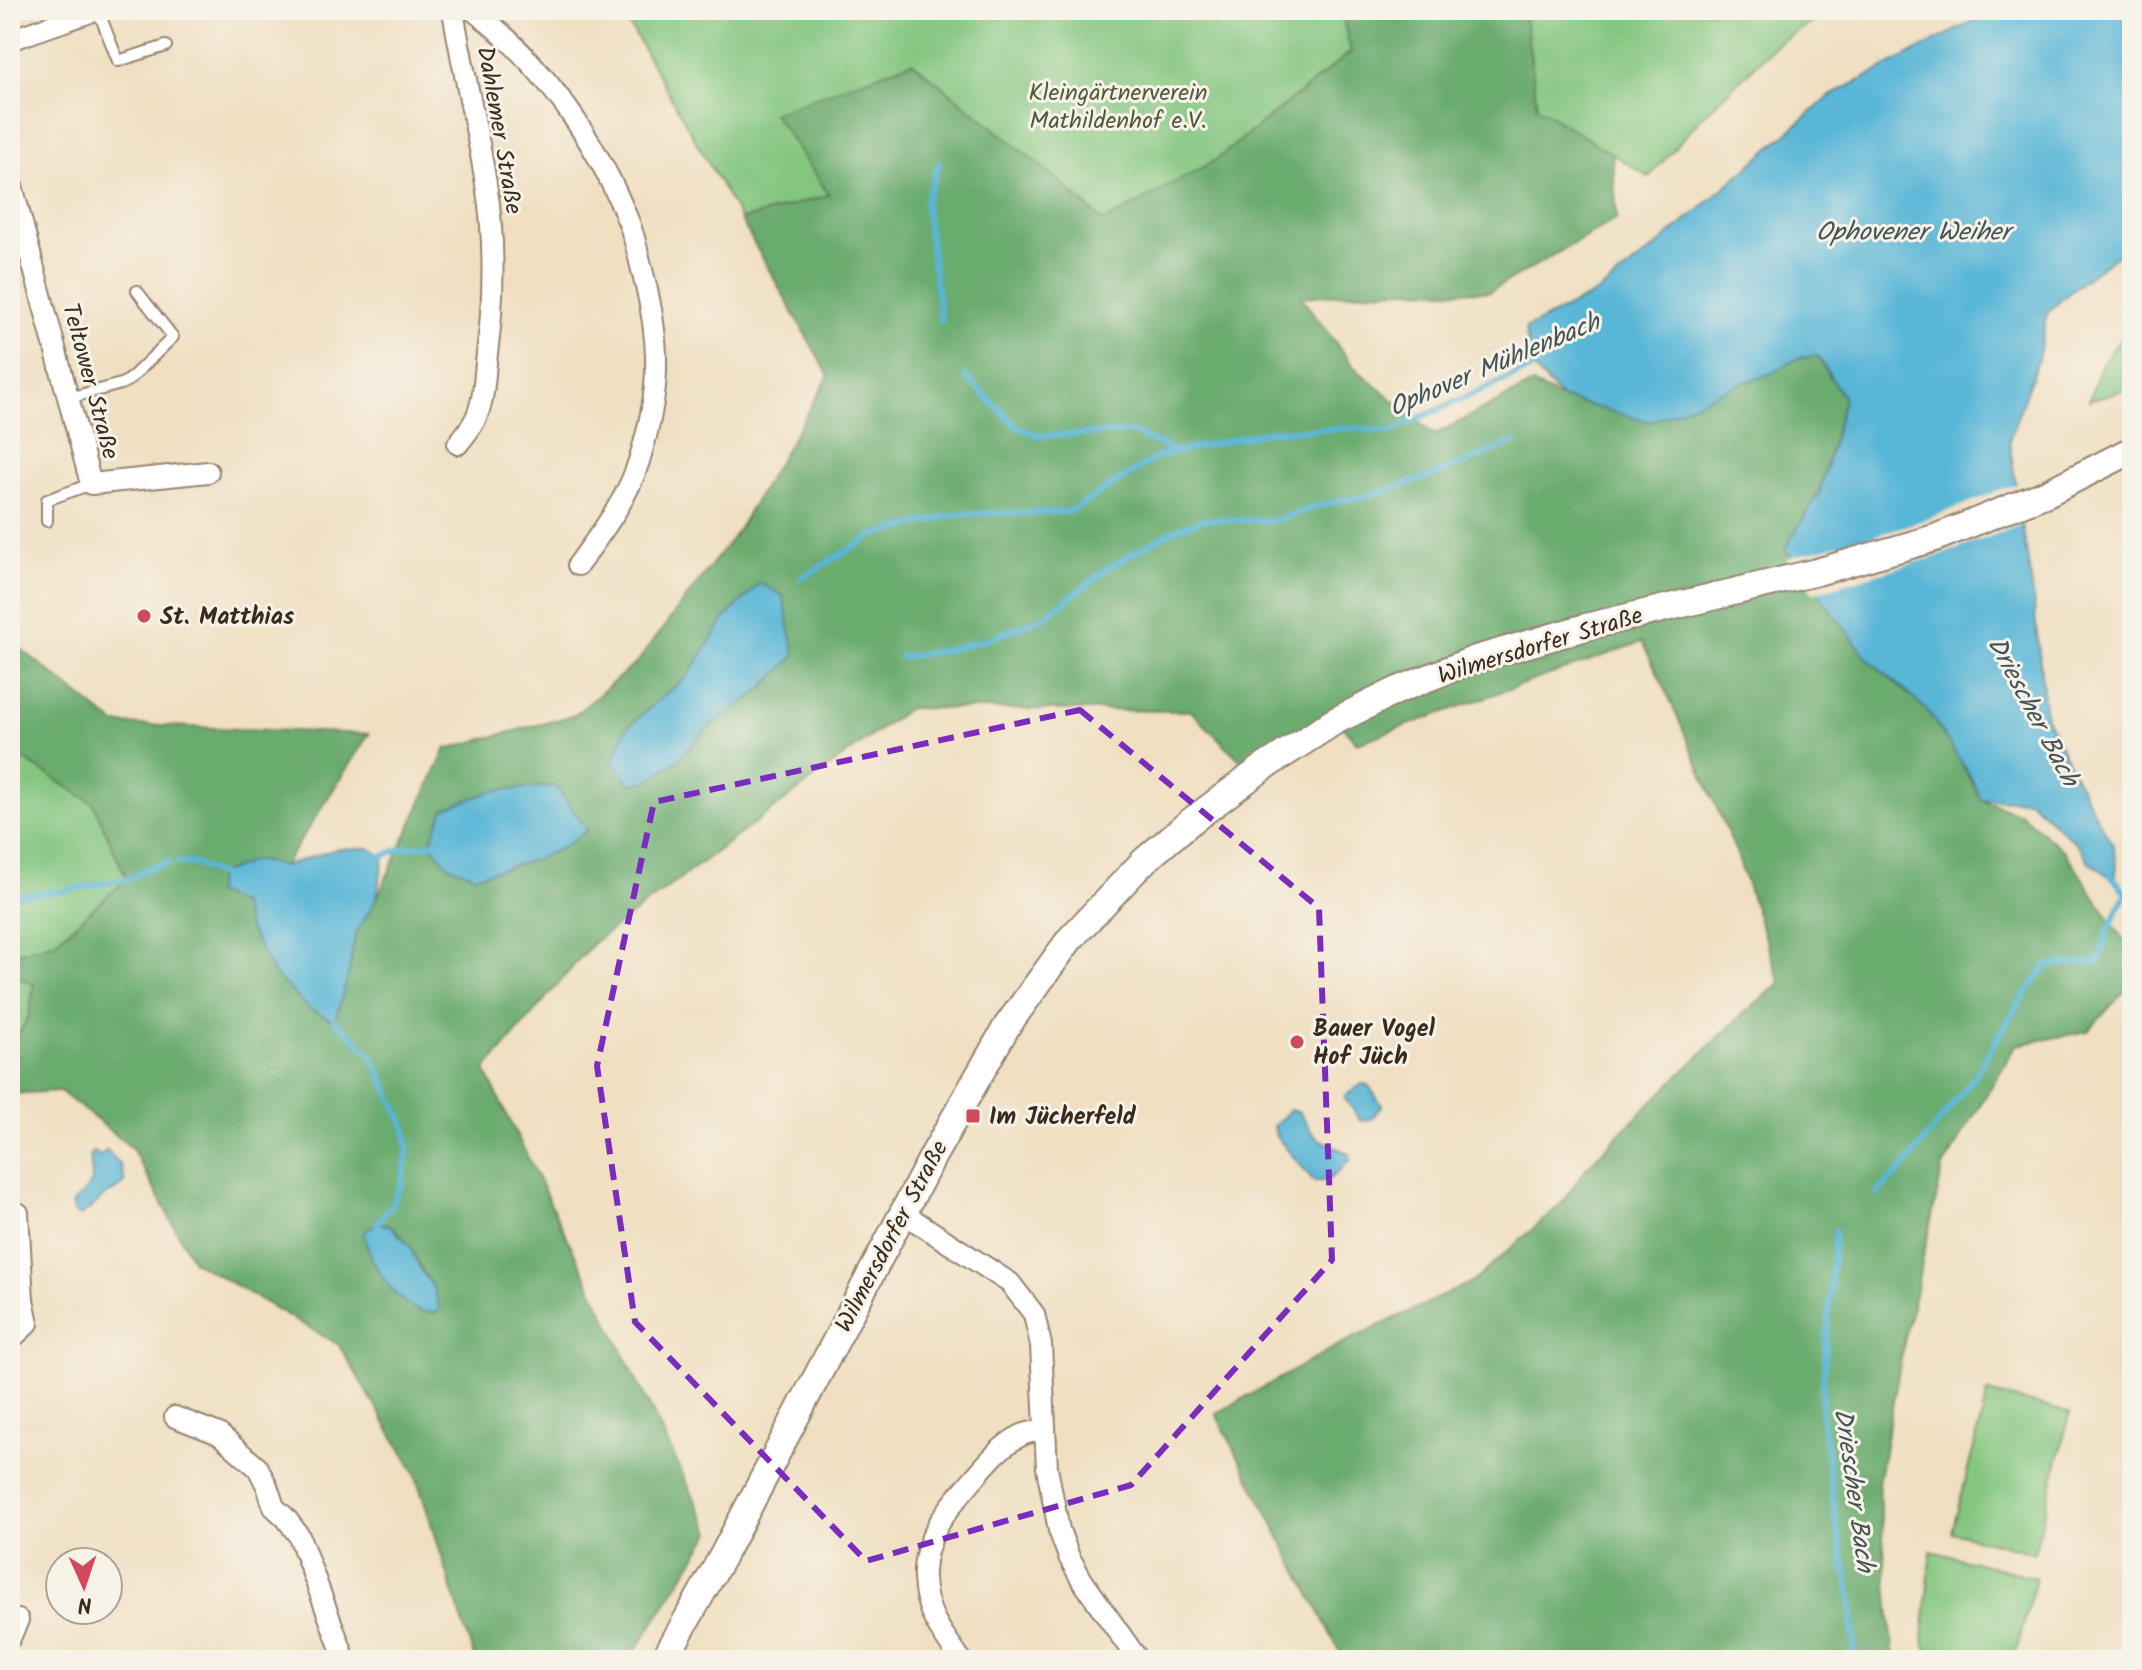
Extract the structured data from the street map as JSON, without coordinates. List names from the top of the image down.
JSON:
{
  "streets": {
    "street": ["Dahlemer Straße", "Teltower Straße", "Wilmersdorfer Straße"]
  },
  "water": ["Ophovener Weiher", "Ophover Mühlenbach", "Driescher Bach"],
  "parks": ["Kleingärtnerverein Mathildenhof e.V."],
  "places": {
    "other": ["St. Matthias", "Bauer Vogel Hof Jüch"],
    "transit": ["Im Jücherfeld"]
  },
  "north": "bottom"
}
